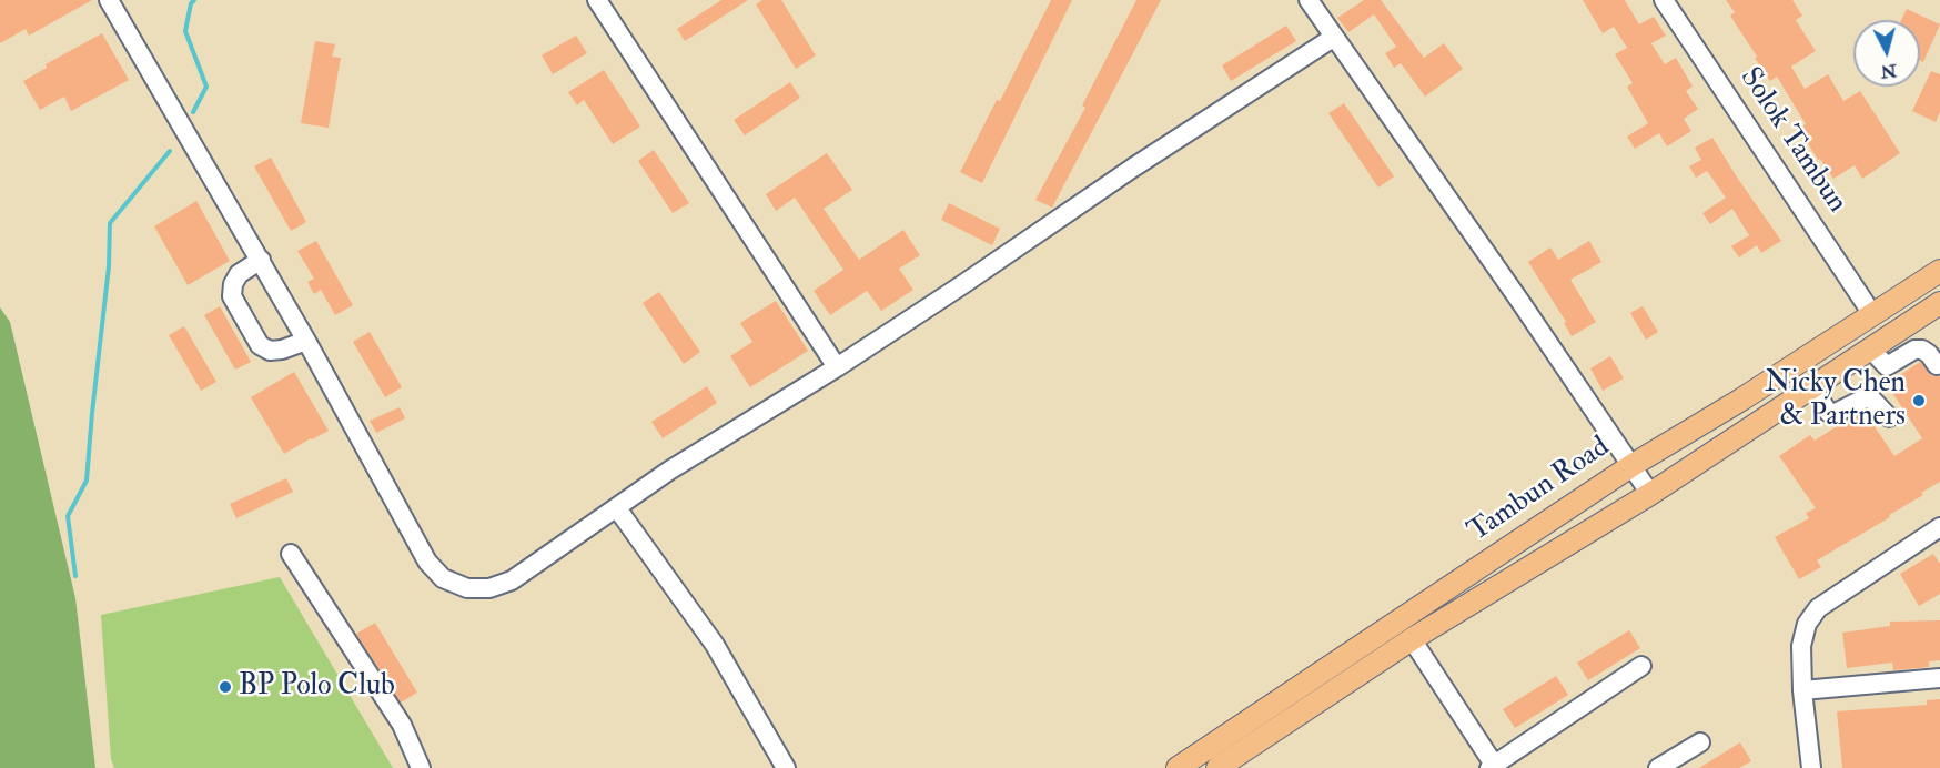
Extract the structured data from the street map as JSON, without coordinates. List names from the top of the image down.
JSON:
{
  "streets": {
    "main road": ["Tambun Road"],
    "street": ["Solok Tambun"]
  },
  "crossings": [
    ["Solok Tambun", "Tambun Road"]
  ],
  "places": ["Nicky Chen & Partners", "BP Polo Club"],
  "north": "bottom"
}
